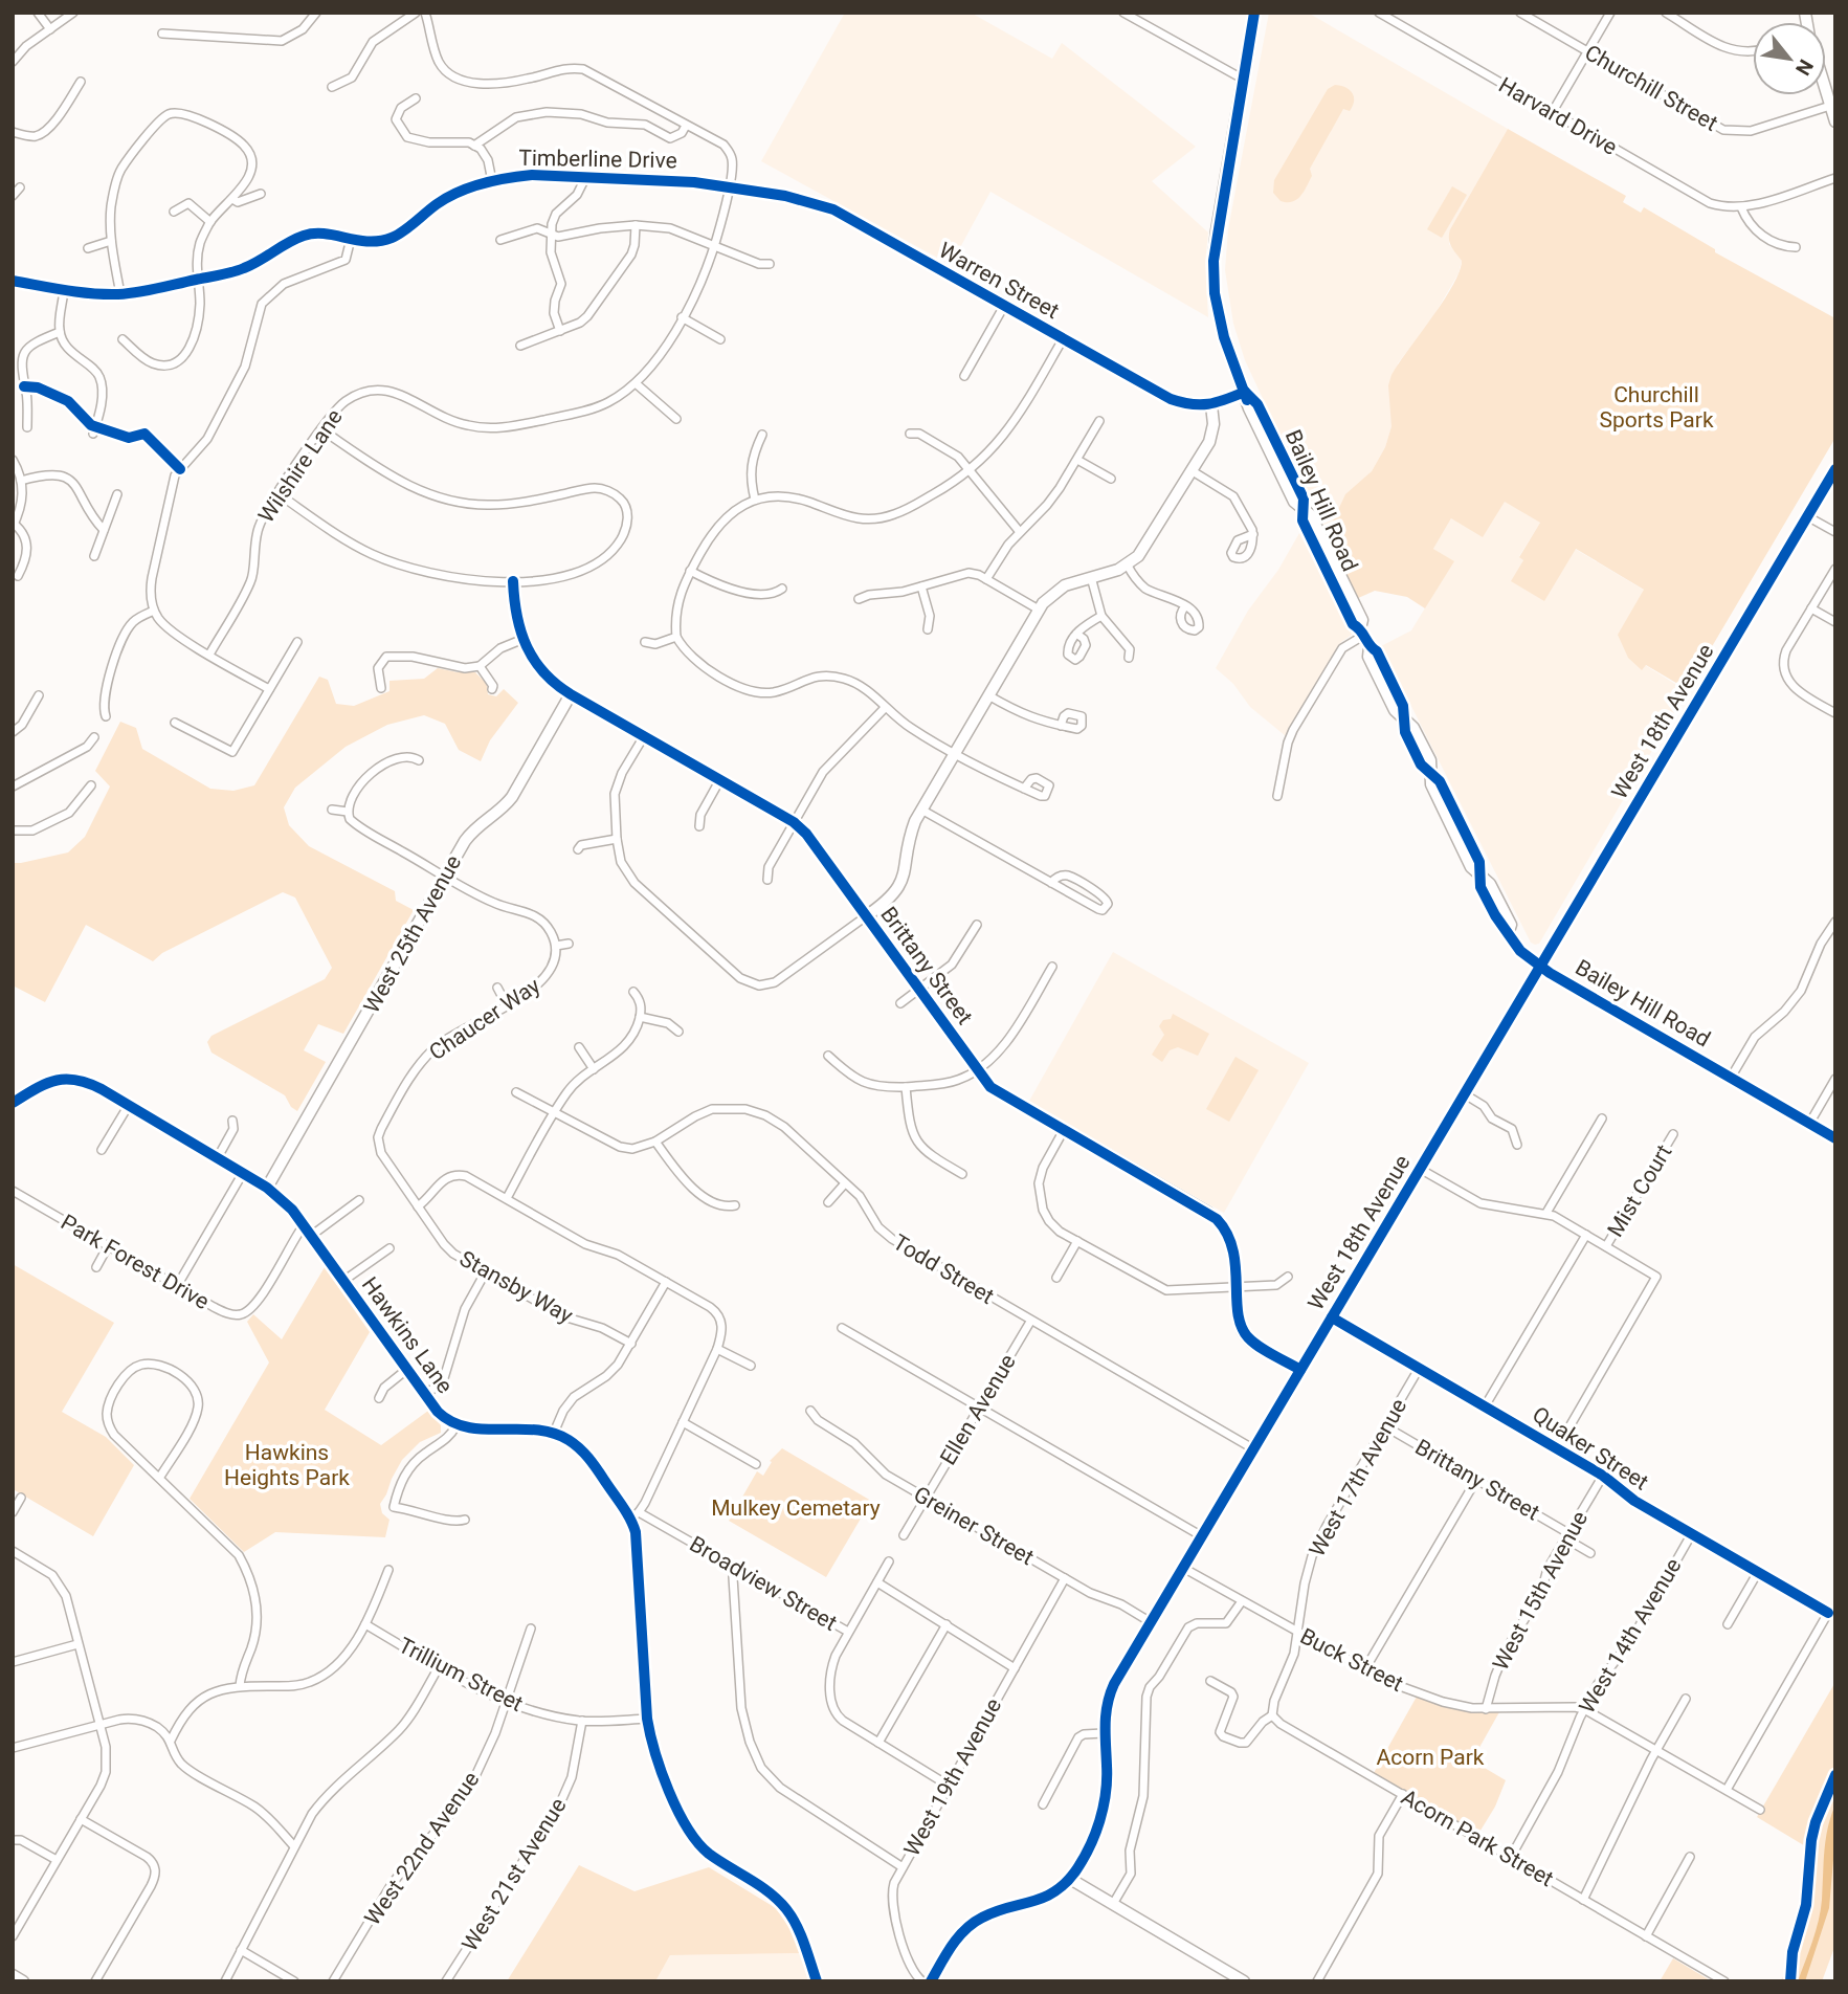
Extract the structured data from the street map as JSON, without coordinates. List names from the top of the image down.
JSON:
{
  "streets": {
    "street": [
      "Churchill Street",
      "Harvard Drive",
      "Timberline Drive",
      "Warren Street",
      "Wilshire Lane",
      "Bailey Hill Road",
      "West 18th Avenue",
      "West 25th Avenue",
      "Brittany Street",
      "Chaucer Way",
      "Mist Court",
      "Park Forest Drive",
      "Todd Street",
      "Stansby Way",
      "Hawkins Lane",
      "Ellen Avenue",
      "Quaker Street",
      "West 17th Avenue",
      "Greiner Street",
      "Broadview Street",
      "West 15th Avenue",
      "West 14th Avenue",
      "Buck Street",
      "Trillium Street",
      "West 19th Avenue",
      "Acorn Park Street",
      "West 22nd Avenue",
      "West 21st Avenue"
    ]
  },
  "crossings": [
    ["Timberline Drive", "Warren Street"],
    ["Timberline Drive", "Wilshire Lane"],
    ["Warren Street", "Wilshire Lane"],
    ["Bailey Hill Road", "West 18th Avenue"],
    ["West 18th Avenue", "Brittany Street"],
    ["West 18th Avenue", "Todd Street"],
    ["West 18th Avenue", "Quaker Street"],
    ["West 18th Avenue", "Greiner Street"],
    ["West 18th Avenue", "Buck Street"],
    ["West 25th Avenue", "Brittany Street"],
    ["West 25th Avenue", "Hawkins Lane"],
    ["Brittany Street", "West 17th Avenue"],
    ["Brittany Street", "West 15th Avenue"],
    ["Chaucer Way", "Stansby Way"],
    ["Park Forest Drive", "Hawkins Lane"],
    ["Todd Street", "Ellen Avenue"],
    ["Ellen Avenue", "Greiner Street"],
    ["Quaker Street", "West 17th Avenue"],
    ["Quaker Street", "West 15th Avenue"],
    ["Quaker Street", "West 14th Avenue"],
    ["Quaker Street", "Buck Street"],
    ["West 17th Avenue", "Buck Street"],
    ["West 17th Avenue", "Acorn Park Street"],
    ["Greiner Street", "West 19th Avenue"],
    ["Broadview Street", "West 19th Avenue"],
    ["West 15th Avenue", "Buck Street"],
    ["West 14th Avenue", "Buck Street"],
    ["West 14th Avenue", "Acorn Park Street"],
    ["Trillium Street", "West 22nd Avenue"],
    ["Trillium Street", "West 21st Avenue"]
  ],
  "parks": [
    "Churchill Sports Park",
    "Hawkins Heights Park",
    "Mulkey Cemetary",
    "Acorn Park"
  ],
  "north": "bottom right"
}
